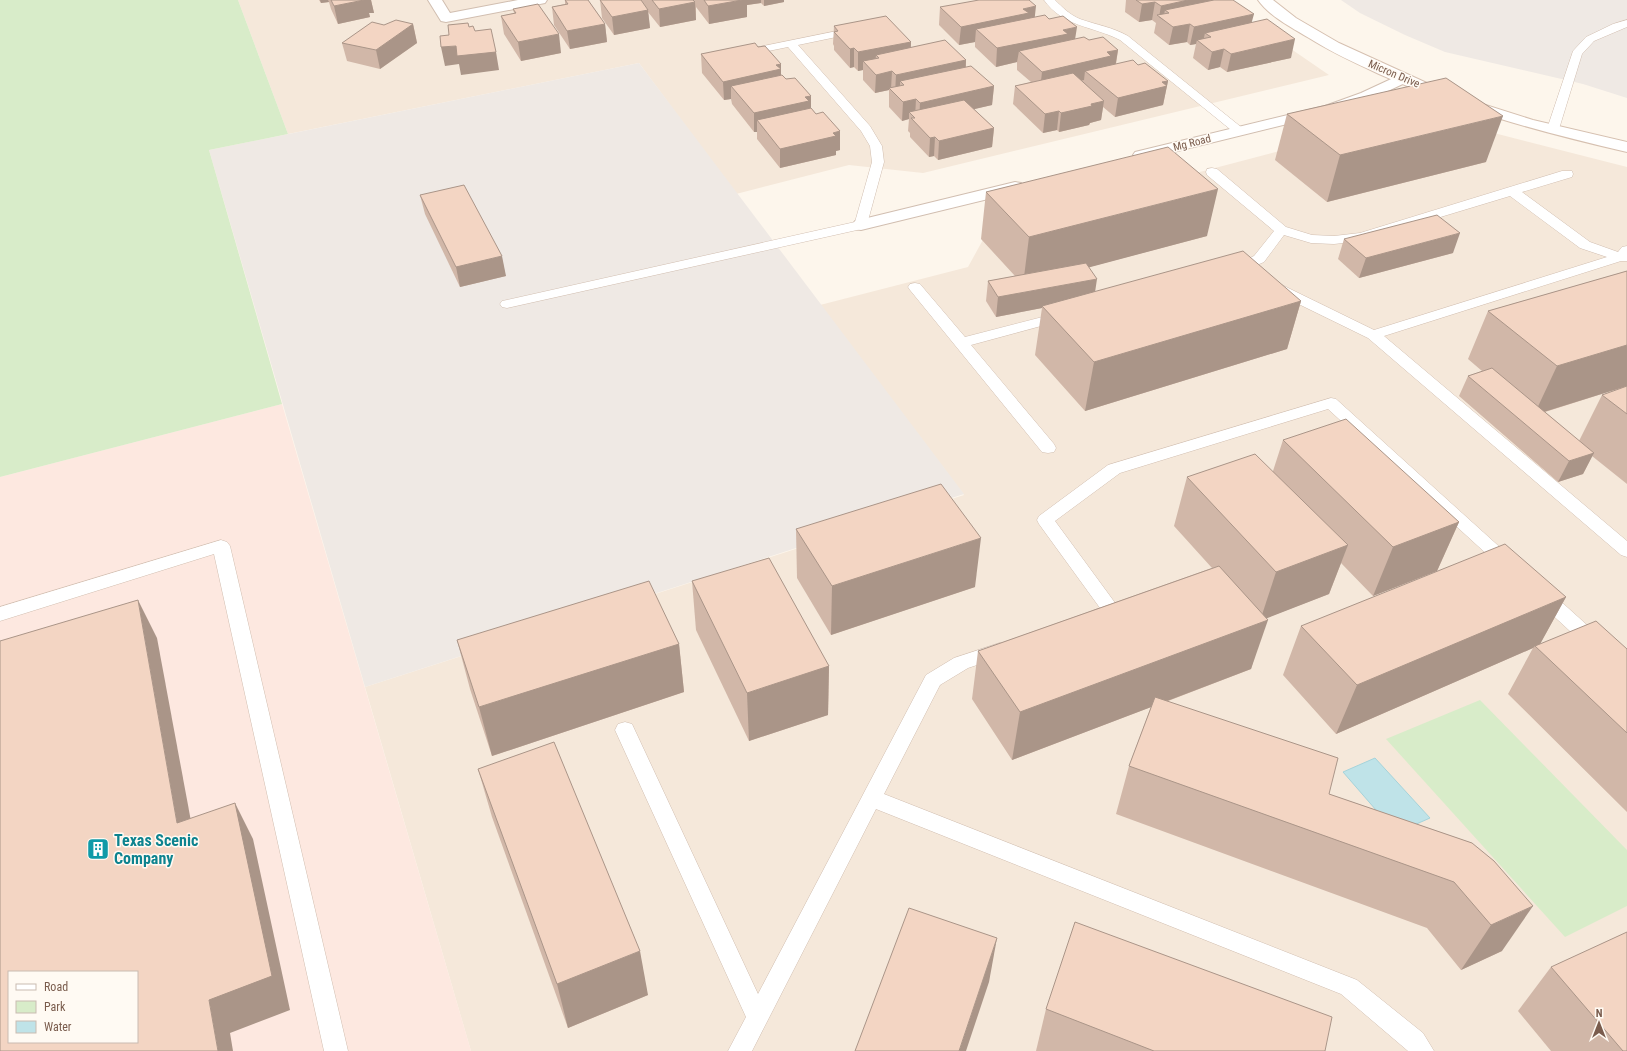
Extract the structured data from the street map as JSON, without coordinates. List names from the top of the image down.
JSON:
{
  "streets": {
    "street": ["Micron Drive", "Mg Road"]
  },
  "crossings": [
    ["Micron Drive", "Mg Road"]
  ],
  "places": {
    "building": ["Texas Scenic Company"]
  },
  "legend": ["Road", "Park", "Water"],
  "north": "top"
}
